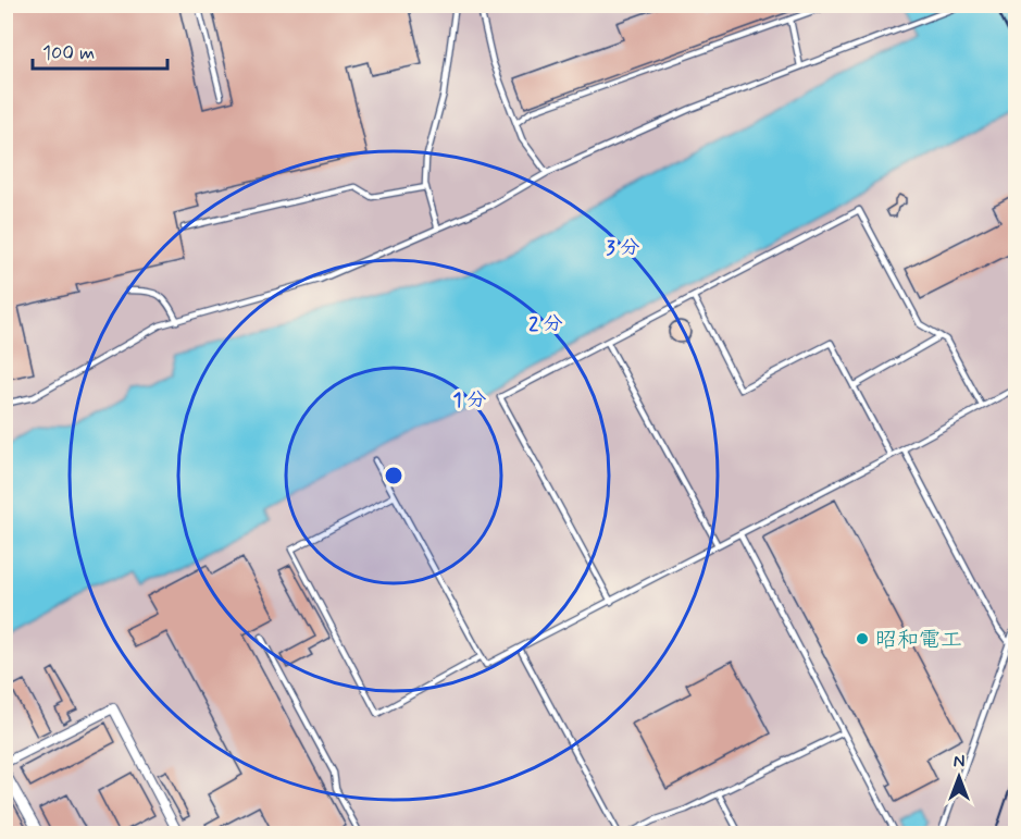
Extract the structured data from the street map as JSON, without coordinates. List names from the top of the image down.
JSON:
{
  "places": ["昭和電工"],
  "scale_bar": "100 m",
  "north": "top",
  "rings": ["3 分", "2 分", "1 分"]
}
